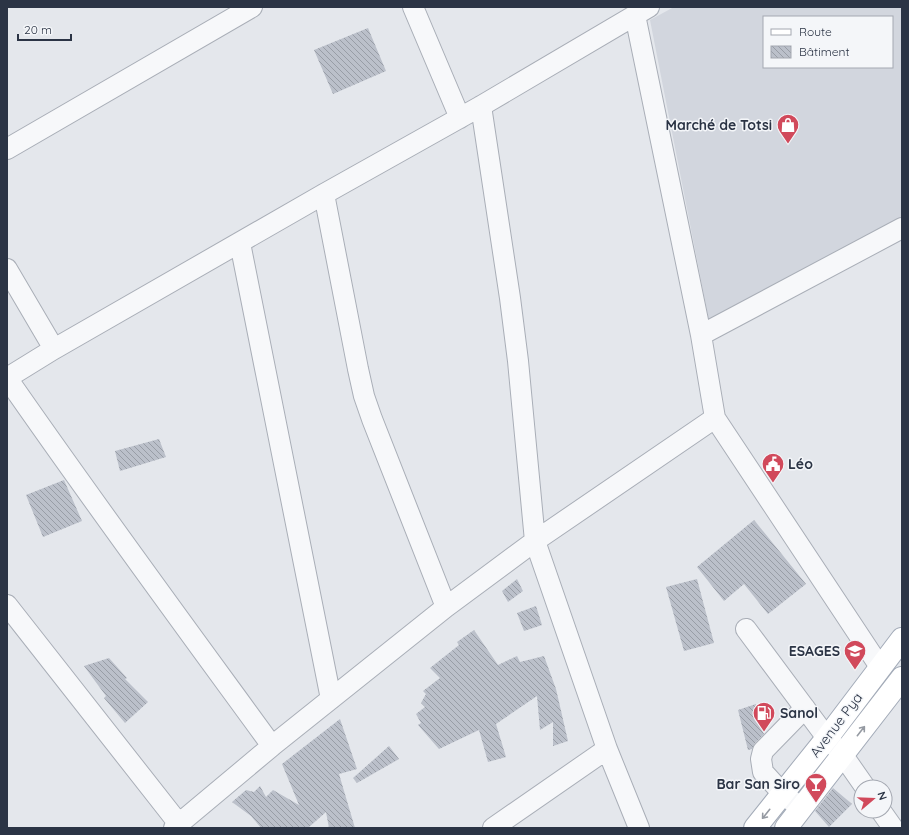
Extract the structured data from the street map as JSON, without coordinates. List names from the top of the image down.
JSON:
{
  "streets": {
    "main road": ["Avenue Pya"]
  },
  "places": {
    "shop": ["Marché de Totsi"],
    "public building": ["Léo"],
    "school or university": ["ESAGES"],
    "fuel station": ["Sanol"],
    "bar": ["Bar San Siro"]
  },
  "legend": ["Route", "Bâtiment"],
  "scale_bar": "20 m",
  "north": "right"
}
